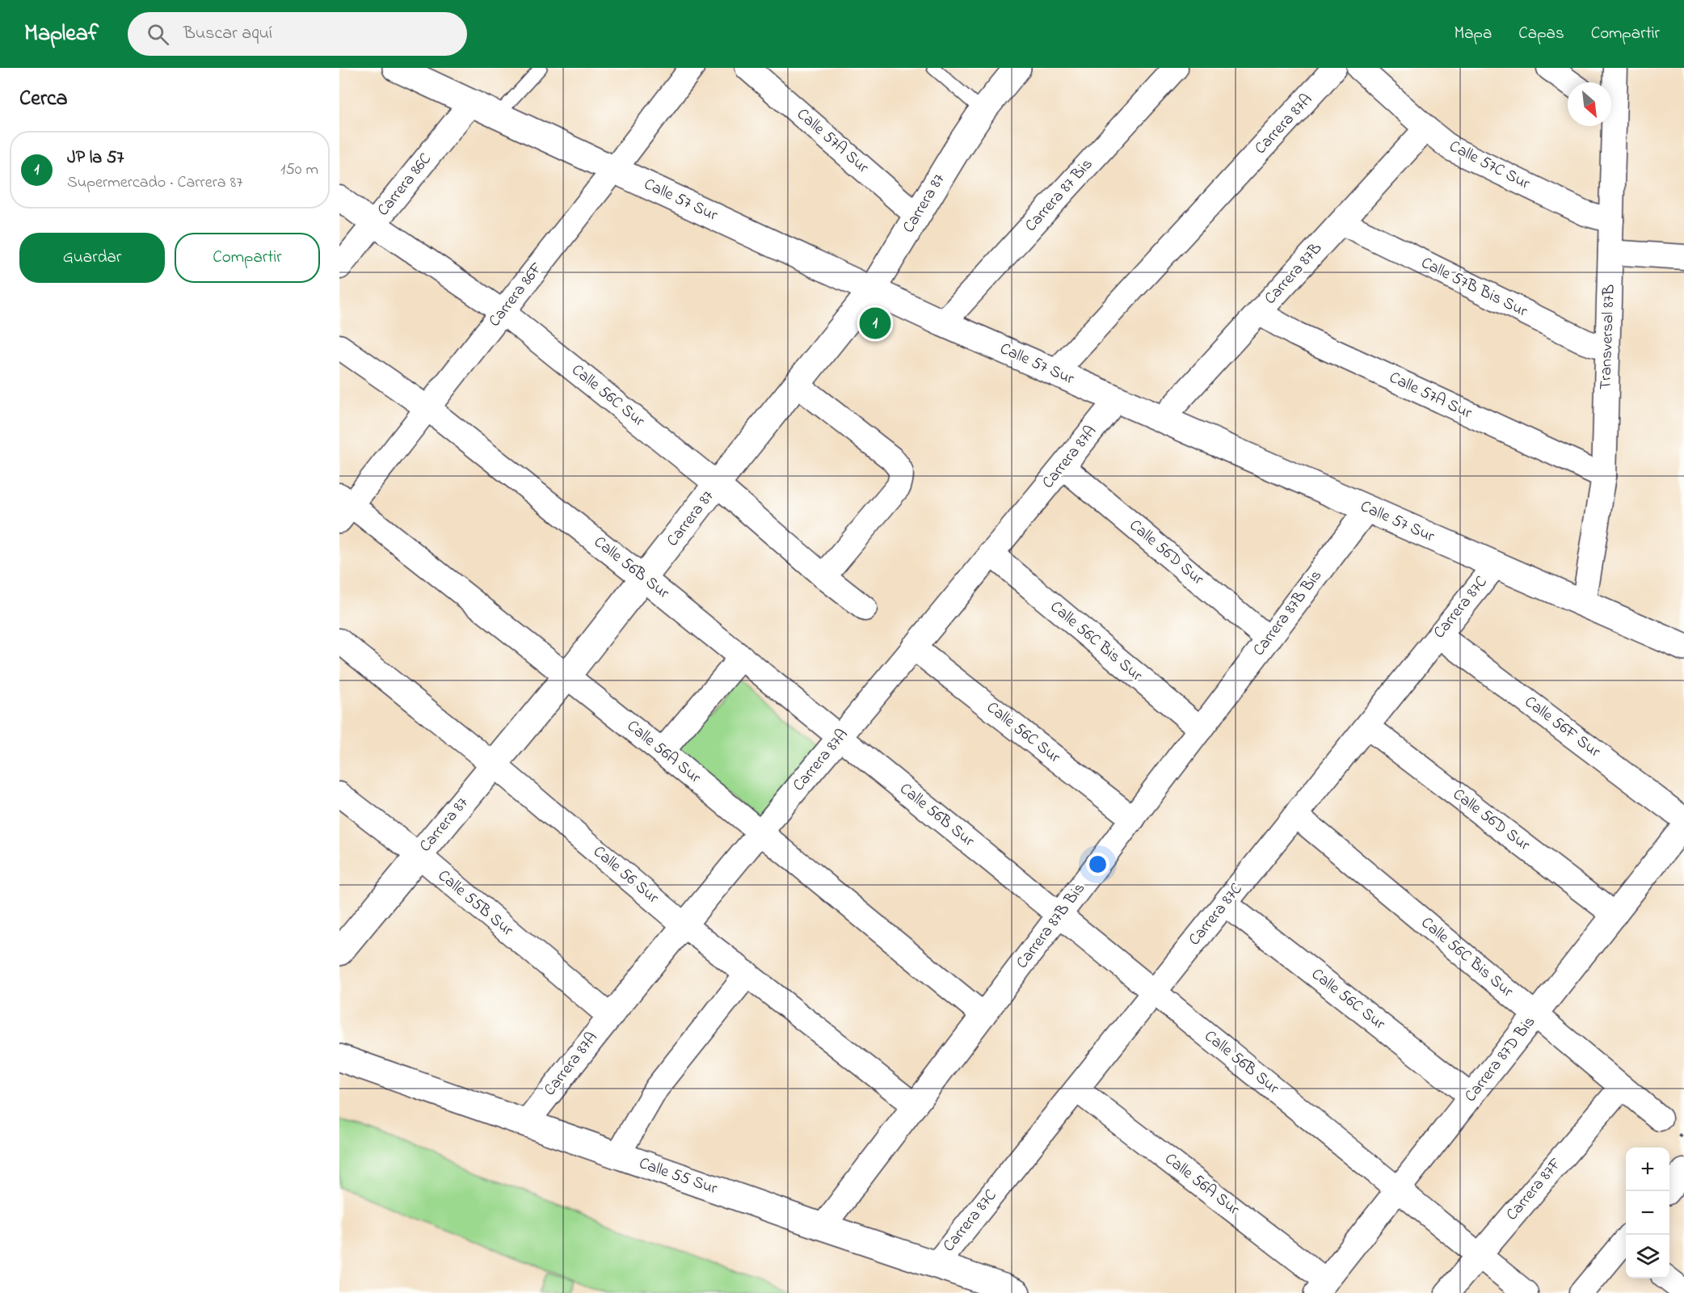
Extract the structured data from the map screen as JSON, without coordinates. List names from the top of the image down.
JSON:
{
  "streets": {
    "street": [
      "Carrera 87A",
      "Calle 57A Sur",
      "Calle 57C Sur",
      "Carrera 86C",
      "Carrera 87 Bis",
      "Calle 57 Sur",
      "Carrera 87",
      "Carrera 87B",
      "Calle 57B Bis Sur",
      "Carrera 86F",
      "Transversal 87B",
      "Calle 56C Sur",
      "Calle 56D Sur",
      "Calle 56B Sur",
      "Carrera 87C",
      "Carrera 87B Bis",
      "Calle 56C Bis Sur",
      "Calle 56F Sur",
      "Calle 56A Sur",
      "Calle 56 Sur",
      "Calle 55B Sur",
      "Carrera 87D Bis",
      "Calle 55 Sur",
      "Carrera 87F"
    ]
  },
  "crossings": [
    ["Carrera 87A", "Calle 57 Sur"],
    ["Carrera 87A", "Calle 56C Sur"],
    ["Carrera 87A", "Calle 56D Sur"],
    ["Carrera 87A", "Calle 56B Sur"],
    ["Carrera 87A", "Calle 56C Bis Sur"],
    ["Carrera 87A", "Calle 56A Sur"],
    ["Carrera 87A", "Calle 56 Sur"],
    ["Carrera 87A", "Calle 55B Sur"],
    ["Carrera 87A", "Calle 55 Sur"],
    ["Calle 57A Sur", "Carrera 87"],
    ["Calle 57A Sur", "Carrera 87B"],
    ["Calle 57A Sur", "Transversal 87B"],
    ["Calle 57C Sur", "Carrera 87B"],
    ["Calle 57C Sur", "Transversal 87B"],
    ["Carrera 86C", "Calle 57 Sur"],
    ["Carrera 86C", "Calle 56C Sur"],
    ["Carrera 87 Bis", "Calle 57 Sur"],
    ["Calle 57 Sur", "Carrera 87"],
    ["Calle 57 Sur", "Carrera 87B"],
    ["Calle 57 Sur", "Carrera 86F"],
    ["Calle 57 Sur", "Transversal 87B"],
    ["Calle 57 Sur", "Carrera 87C"],
    ["Calle 57 Sur", "Carrera 87B Bis"],
    ["Carrera 87", "Calle 56C Sur"],
    ["Carrera 87", "Calle 56B Sur"],
    ["Carrera 87", "Calle 56A Sur"],
    ["Carrera 87", "Calle 56 Sur"],
    ["Carrera 87", "Calle 55B Sur"],
    ["Carrera 87B", "Calle 57B Bis Sur"],
    ["Calle 57B Bis Sur", "Transversal 87B"],
    ["Carrera 86F", "Calle 56C Sur"],
    ["Carrera 86F", "Calle 56B Sur"],
    ["Carrera 86F", "Calle 56A Sur"],
    ["Calle 56C Sur", "Carrera 87C"],
    ["Calle 56C Sur", "Carrera 87B Bis"],
    ["Calle 56C Sur", "Carrera 87D Bis"],
    ["Calle 56D Sur", "Carrera 87C"],
    ["Calle 56D Sur", "Carrera 87B Bis"],
    ["Calle 56D Sur", "Carrera 87D Bis"],
    ["Calle 56B Sur", "Carrera 87C"],
    ["Calle 56B Sur", "Carrera 87B Bis"],
    ["Calle 56B Sur", "Carrera 87D Bis"],
    ["Calle 56B Sur", "Carrera 87F"],
    ["Carrera 87C", "Calle 56C Bis Sur"],
    ["Carrera 87C", "Calle 56F Sur"],
    ["Carrera 87C", "Calle 56A Sur"],
    ["Carrera 87C", "Calle 55 Sur"],
    ["Carrera 87B Bis", "Calle 56C Bis Sur"],
    ["Carrera 87B Bis", "Calle 56A Sur"],
    ["Carrera 87B Bis", "Calle 56 Sur"],
    ["Carrera 87B Bis", "Calle 55 Sur"],
    ["Calle 56C Bis Sur", "Carrera 87D Bis"],
    ["Calle 56C Bis Sur", "Carrera 87F"],
    ["Calle 56A Sur", "Carrera 87D Bis"]
  ],
  "north": "bottom right",
  "page": {
    "header": "Mapleaf",
    "search": "Buscar aquí",
    "nav": ["Mapa", "Capas", "Compartir"],
    "heading": "Cerca",
    "list": [
      {
        "mark": "1",
        "name": "JP la 57",
        "note": "Supermercado · Carrera 87",
        "value": "150 m"
      }
    ],
    "buttons": ["Guardar", "Compartir"],
    "pins": "1",
    "map_buttons": ["+", "−"]
  }
}
